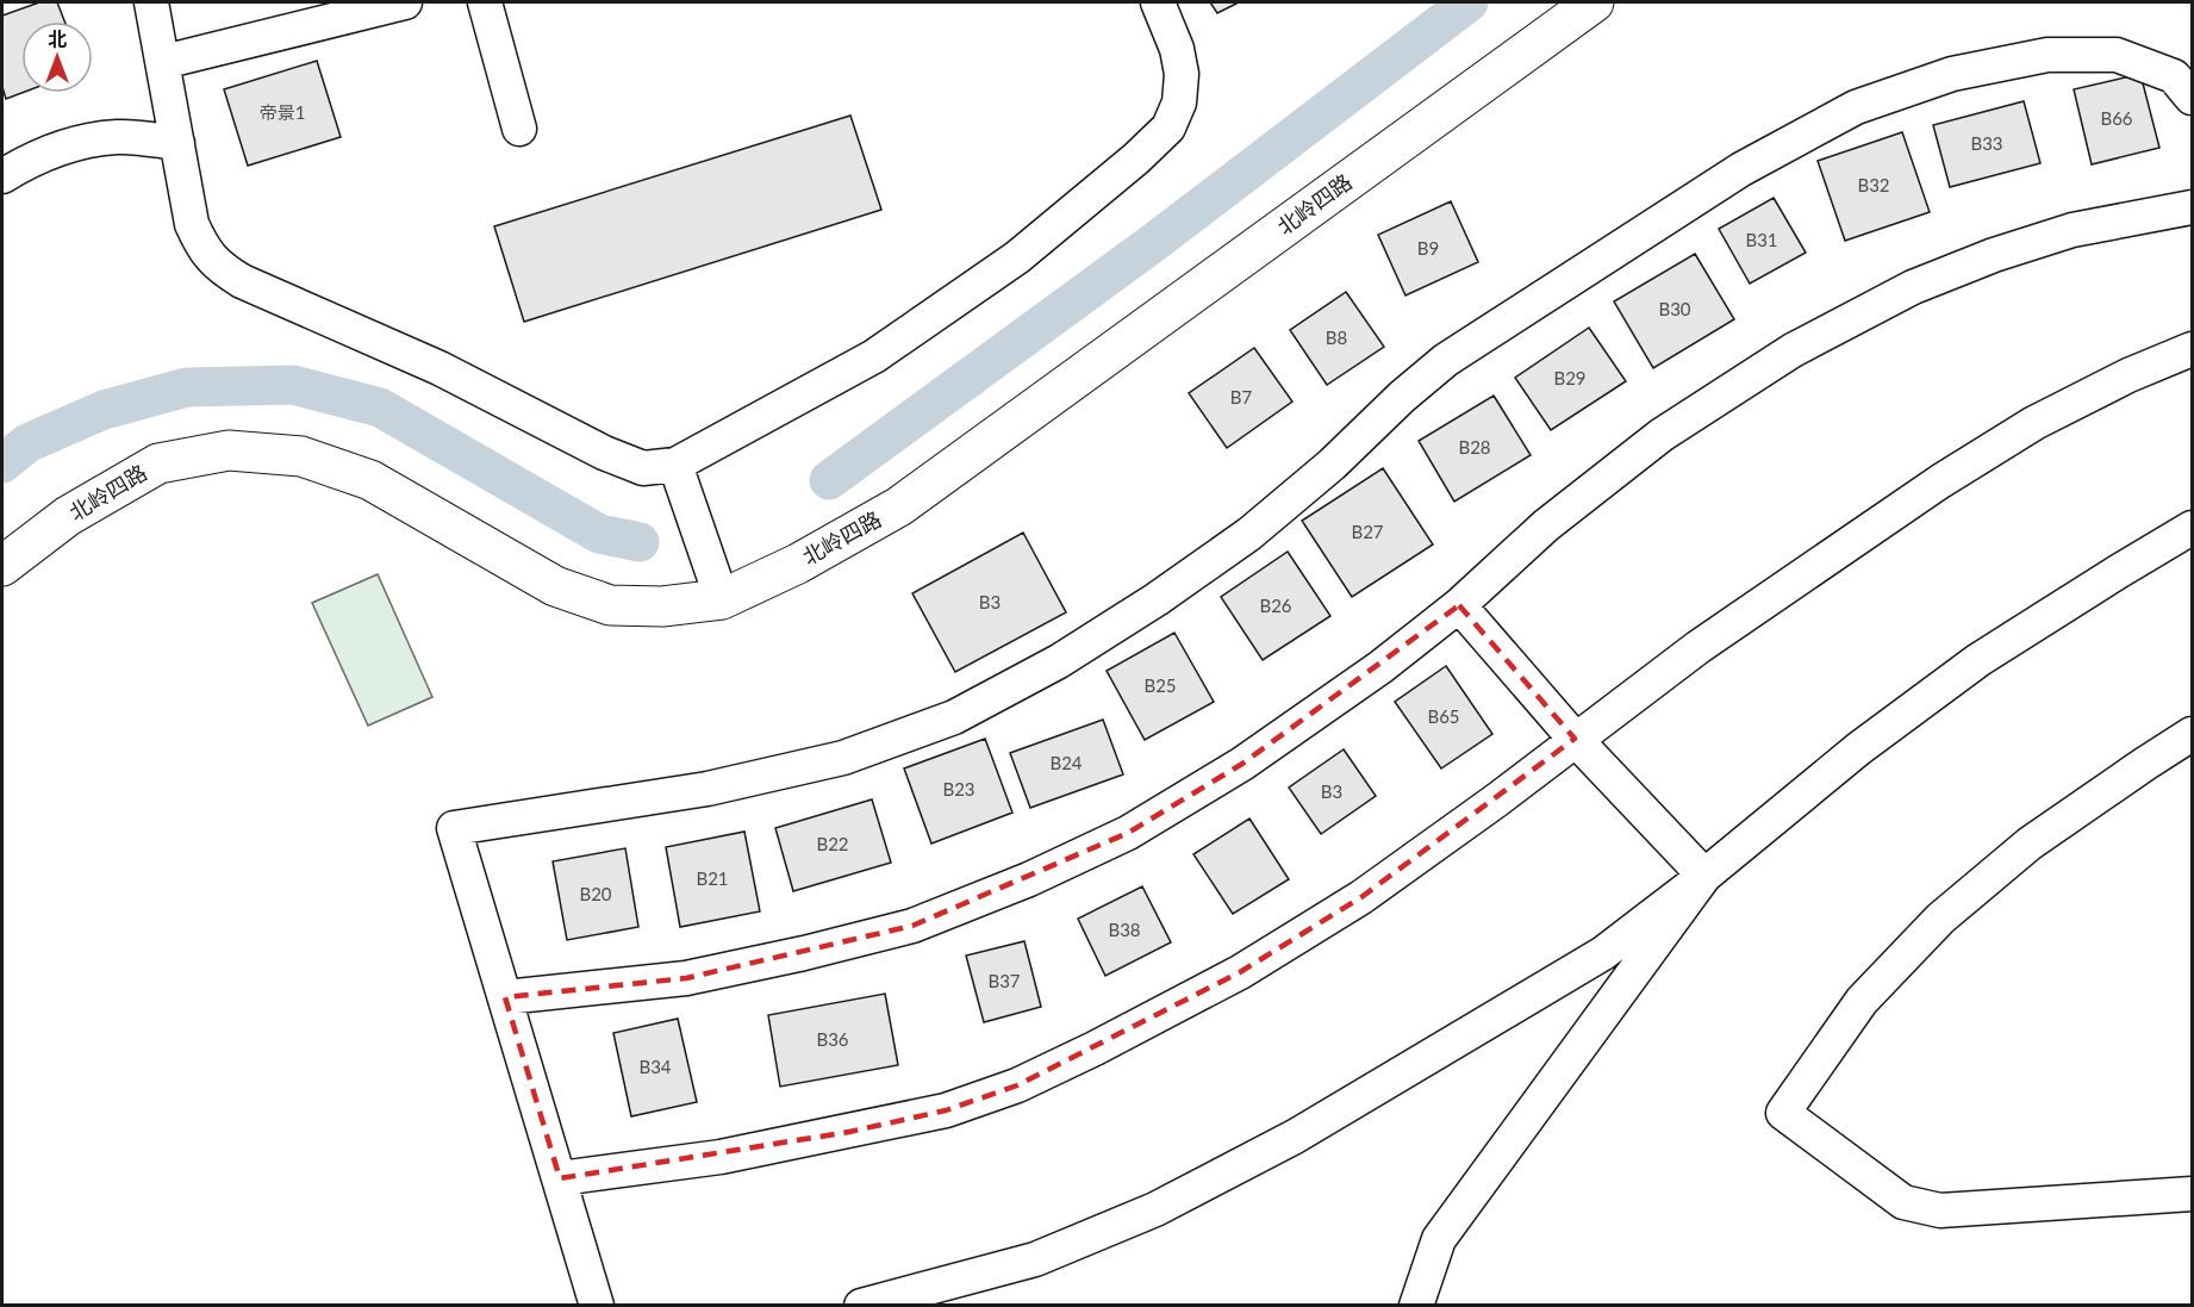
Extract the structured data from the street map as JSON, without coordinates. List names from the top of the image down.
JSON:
{
  "streets": {
    "street": ["北岭四路"]
  },
  "house_numbers": [
    "帝景1",
    "B66",
    "B33",
    "B32",
    "B31",
    "B9",
    "B30",
    "B8",
    "B29",
    "B7",
    "B28",
    "B27",
    "B3",
    "B26",
    "B25",
    "B65",
    "B24",
    "B23",
    "B3",
    "B22",
    "B21",
    "B20",
    "B38",
    "B37",
    "B36",
    "B34"
  ],
  "north": "top"
}
